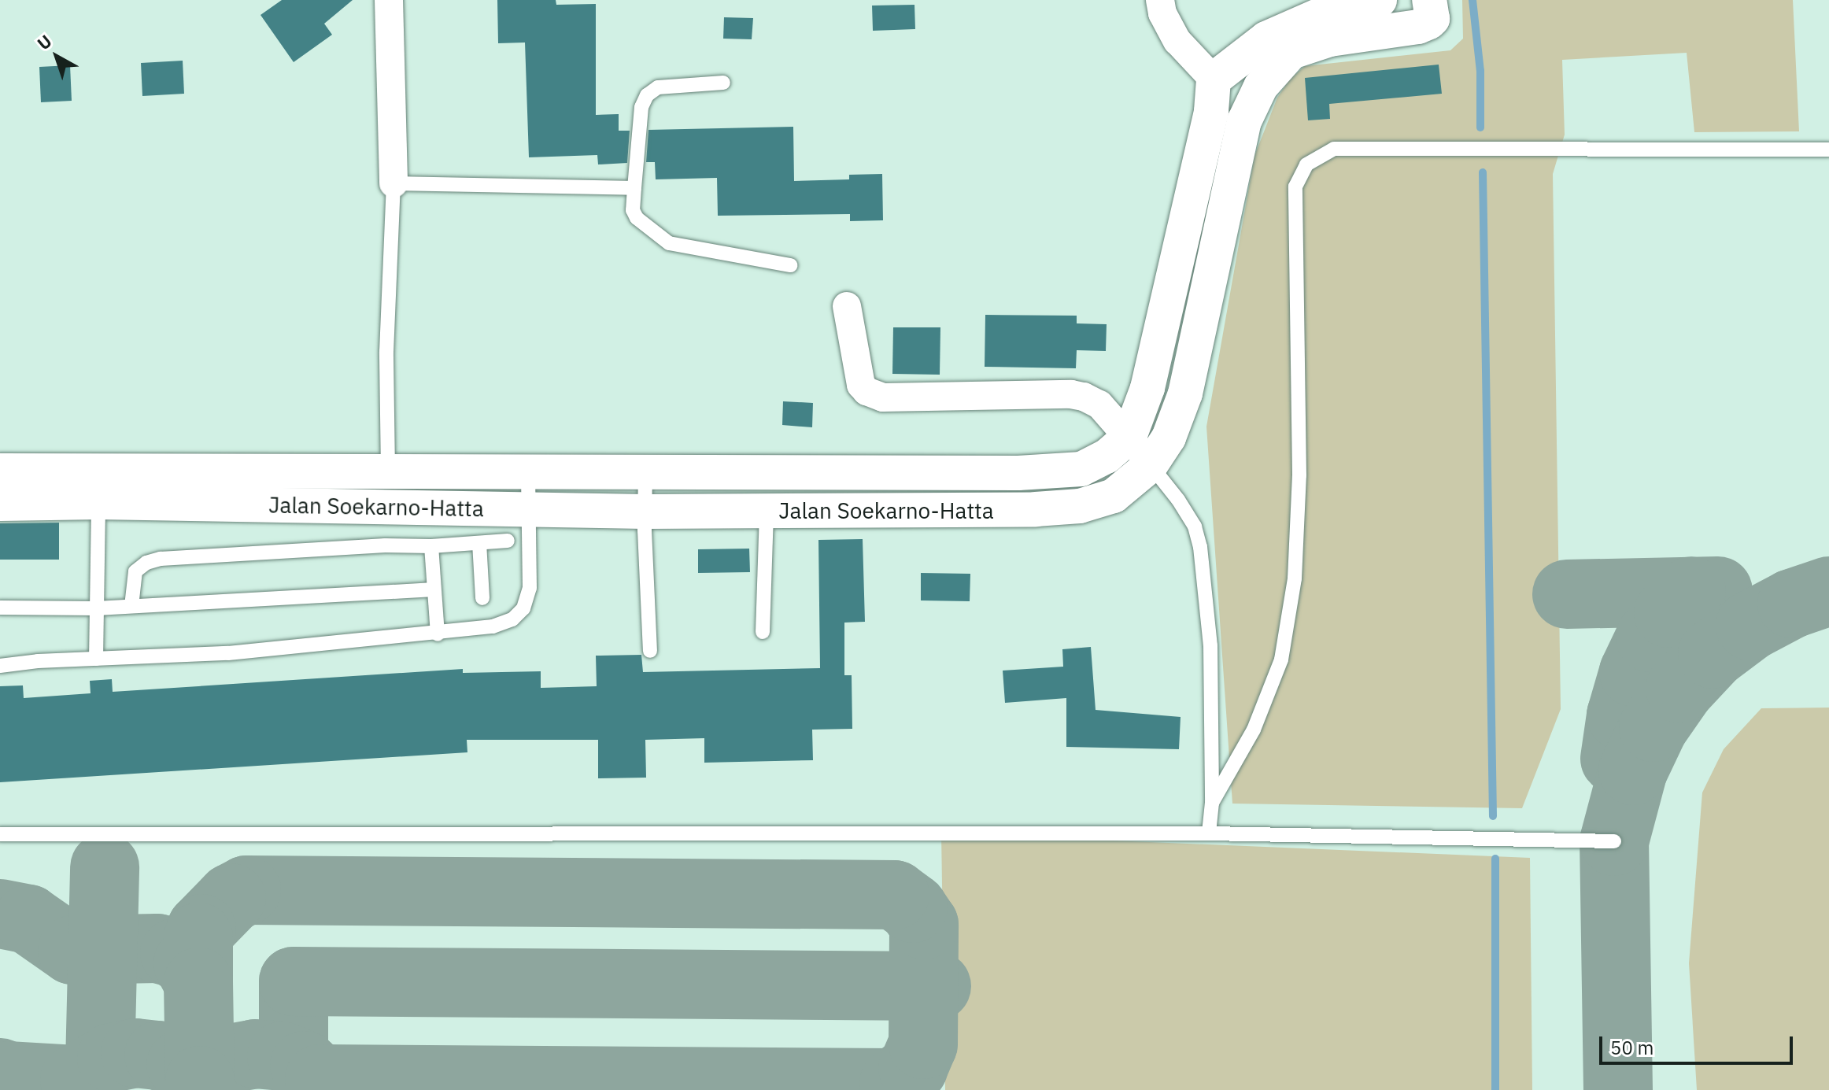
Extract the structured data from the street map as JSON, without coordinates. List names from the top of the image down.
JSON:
{
  "streets": {
    "highway": ["Jalan Soekarno-Hatta"]
  },
  "scale_bar": "50 m",
  "north": "top left"
}
